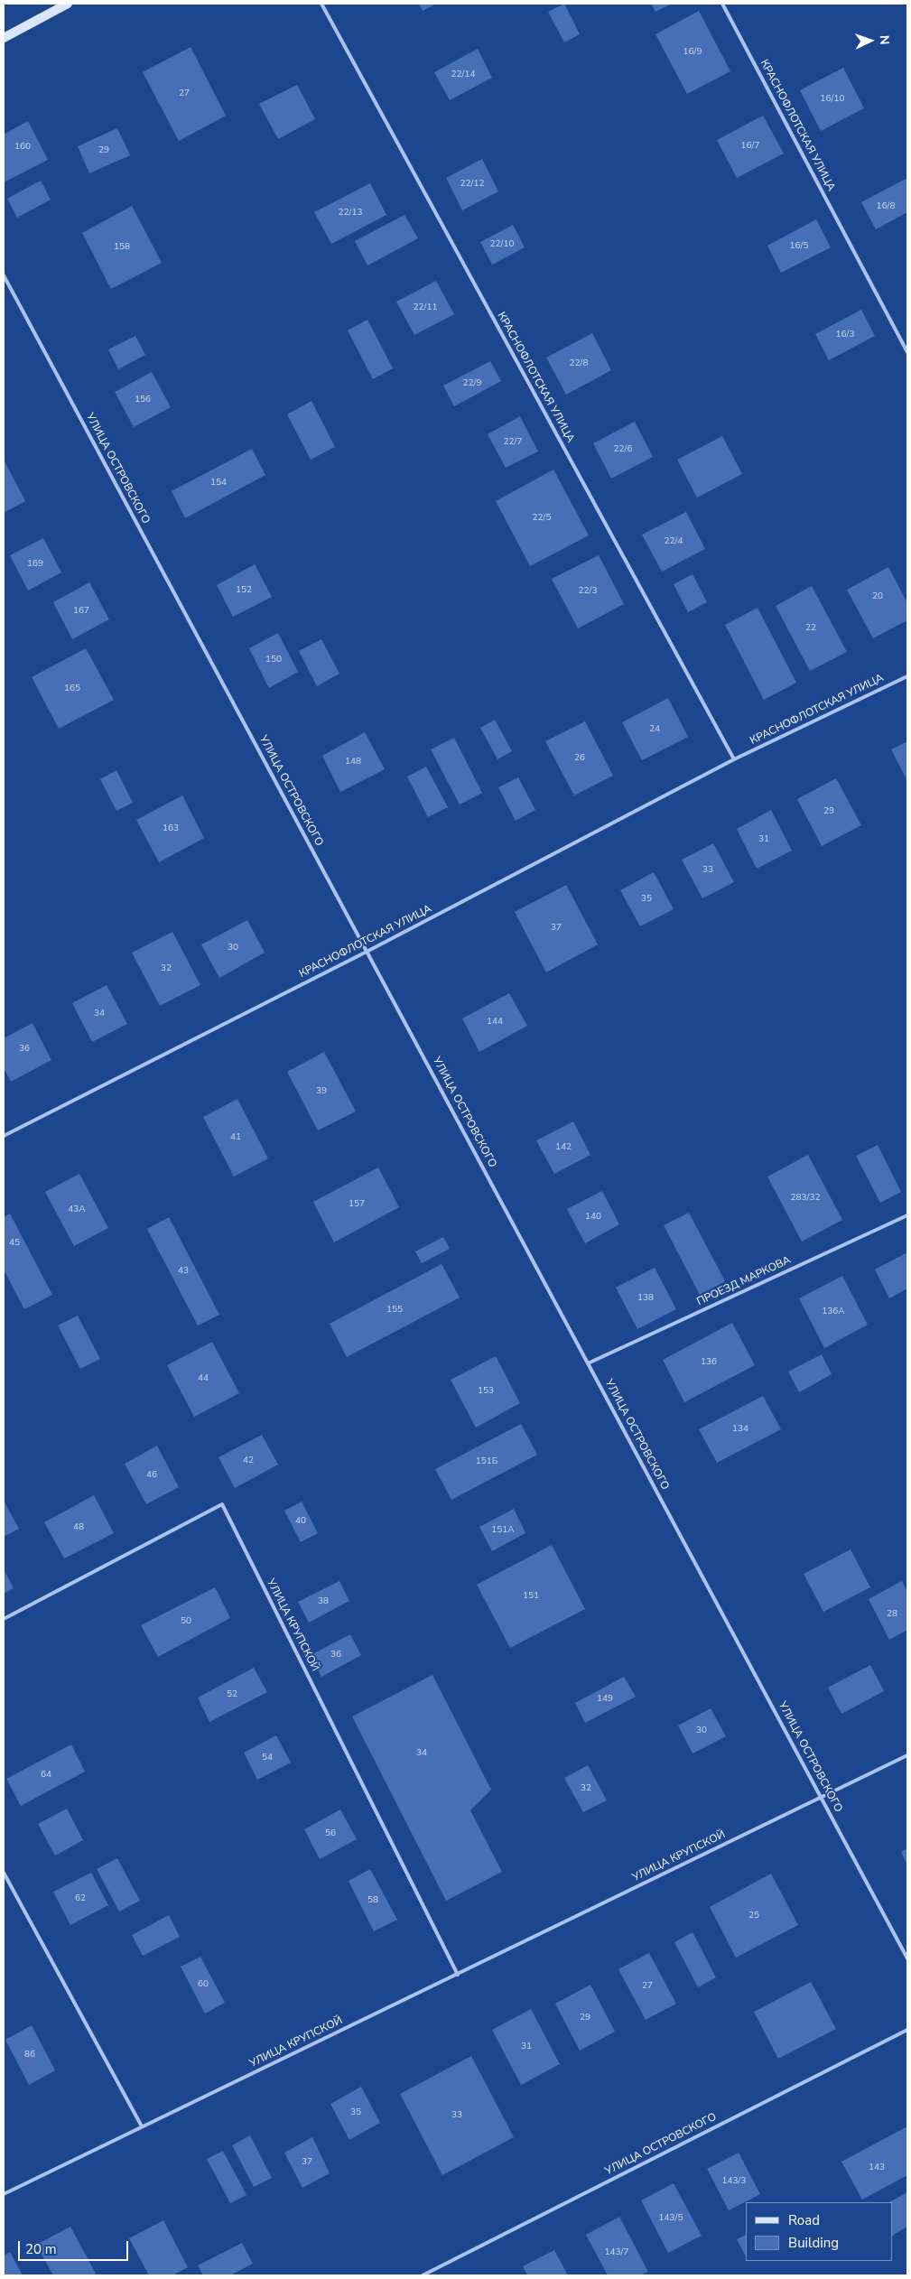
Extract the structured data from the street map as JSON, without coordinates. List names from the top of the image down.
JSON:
{
  "streets": {
    "lane": [
      "КРАСНОФЛОТСКАЯ УЛИЦА",
      "УЛИЦА ОСТРОВСКОГО",
      "ПРОЕЗД МАРКОВА",
      "УЛИЦА КРУПСКОЙ"
    ]
  },
  "crossings": [
    ["КРАСНОФЛОТСКАЯ УЛИЦА", "УЛИЦА ОСТРОВСКОГО"],
    ["УЛИЦА ОСТРОВСКОГО", "ПРОЕЗД МАРКОВА"],
    ["УЛИЦА ОСТРОВСКОГО", "УЛИЦА КРУПСКОЙ"]
  ],
  "house_numbers": [
    "16/9",
    "22/14",
    "27",
    "16/10",
    "16/7",
    "160",
    "29",
    "22/12",
    "16/8",
    "22/13",
    "22/10",
    "16/5",
    "158",
    "22/11",
    "16/3",
    "22/8",
    "22/9",
    "156",
    "22/7",
    "22/6",
    "154",
    "22/5",
    "22/4",
    "169",
    "152",
    "22/3",
    "20",
    "167",
    "22",
    "150",
    "165",
    "24",
    "26",
    "148",
    "29",
    "163",
    "31",
    "33",
    "35",
    "37",
    "30",
    "32",
    "34",
    "144",
    "36",
    "39",
    "41",
    "142",
    "283/32",
    "157",
    "43А",
    "140",
    "45",
    "43",
    "138",
    "155",
    "136А",
    "136",
    "44",
    "153",
    "134",
    "42",
    "151Б",
    "46",
    "40",
    "48",
    "151А",
    "151",
    "38",
    "28",
    "50",
    "36",
    "52",
    "149",
    "30",
    "34",
    "54",
    "64",
    "32",
    "56",
    "62",
    "58",
    "25",
    "60",
    "27",
    "29",
    "31",
    "86",
    "35",
    "33",
    "37",
    "143",
    "143/3",
    "143/5",
    "143/7"
  ],
  "legend": ["Road", "Building"],
  "scale_bar": "20 m",
  "north": "right"
}
